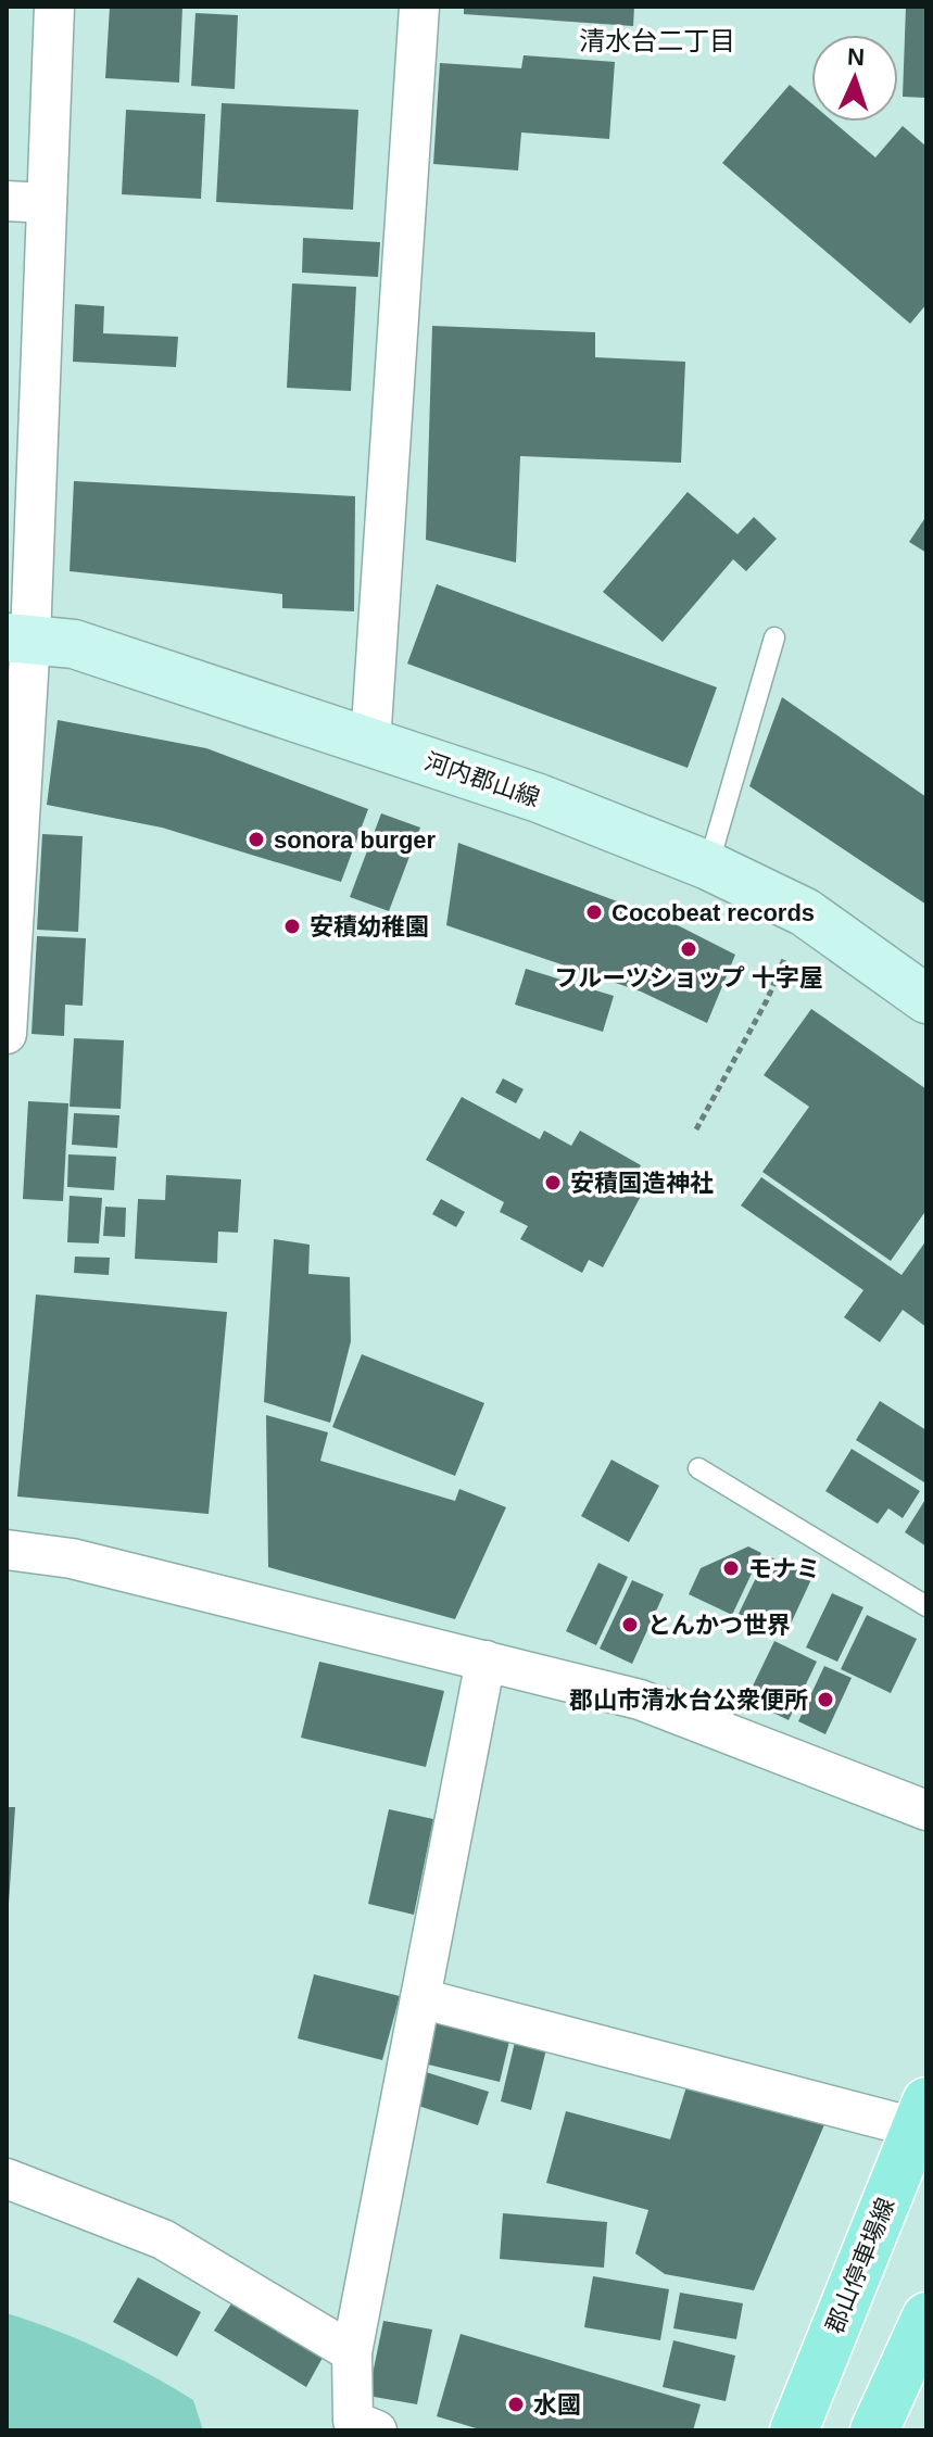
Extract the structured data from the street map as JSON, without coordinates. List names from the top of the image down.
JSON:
{
  "streets": {
    "main road": ["河内郡山線", "郡山停車場線"]
  },
  "districts": ["清水台二丁目"],
  "places": [
    "sonora burger",
    "Cocobeat records",
    "安積幼稚園",
    "フルーツショップ 十字屋",
    "安積国造神社",
    "モナミ",
    "とんかつ世界",
    "郡山市清水台公衆便所",
    "水國"
  ],
  "north": "top"
}
